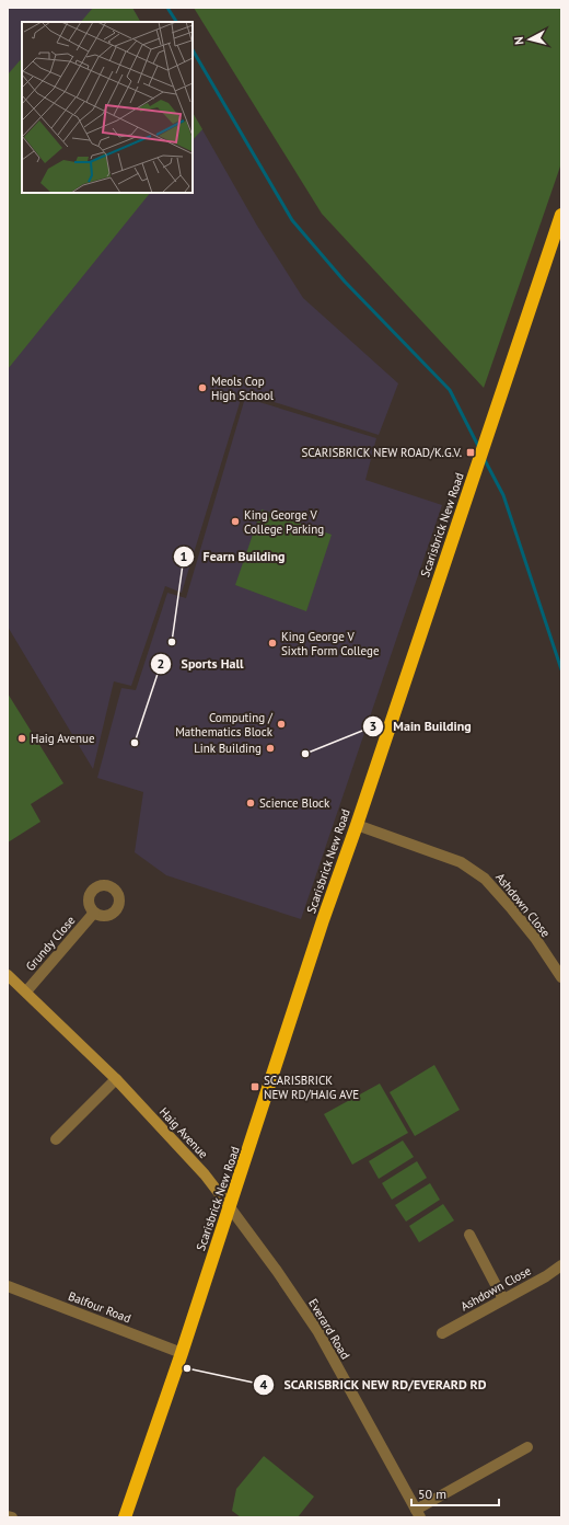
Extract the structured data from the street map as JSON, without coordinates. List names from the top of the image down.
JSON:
{
  "streets": {
    "highway": ["Scarisbrick New Road"],
    "street": [
      "Ashdown Close",
      "Grundy Close",
      "Haig Avenue",
      "Balfour Road",
      "Everard Road"
    ]
  },
  "crossings": [
    ["Scarisbrick New Road", "Ashdown Close"],
    ["Scarisbrick New Road", "Haig Avenue"],
    ["Scarisbrick New Road", "Balfour Road"],
    ["Scarisbrick New Road", "Everard Road"],
    ["Grundy Close", "Haig Avenue"],
    ["Haig Avenue", "Everard Road"]
  ],
  "places": {
    "other": [
      "Meols Cop High School",
      "King George V College Parking",
      "Fearn Building",
      "King George V Sixth Form College",
      "Computing / Mathematics Block",
      "Haig Avenue",
      "Sports Hall",
      "Link Building",
      "Main Building",
      "Science Block",
      "SCARISBRICK NEW RD/EVERARD RD"
    ],
    "transit": ["SCARISBRICK NEW ROAD/K.G.V.", "SCARISBRICK NEW RD/HAIG AVE"]
  },
  "scale_bar": "50 m",
  "north": "left"
}
